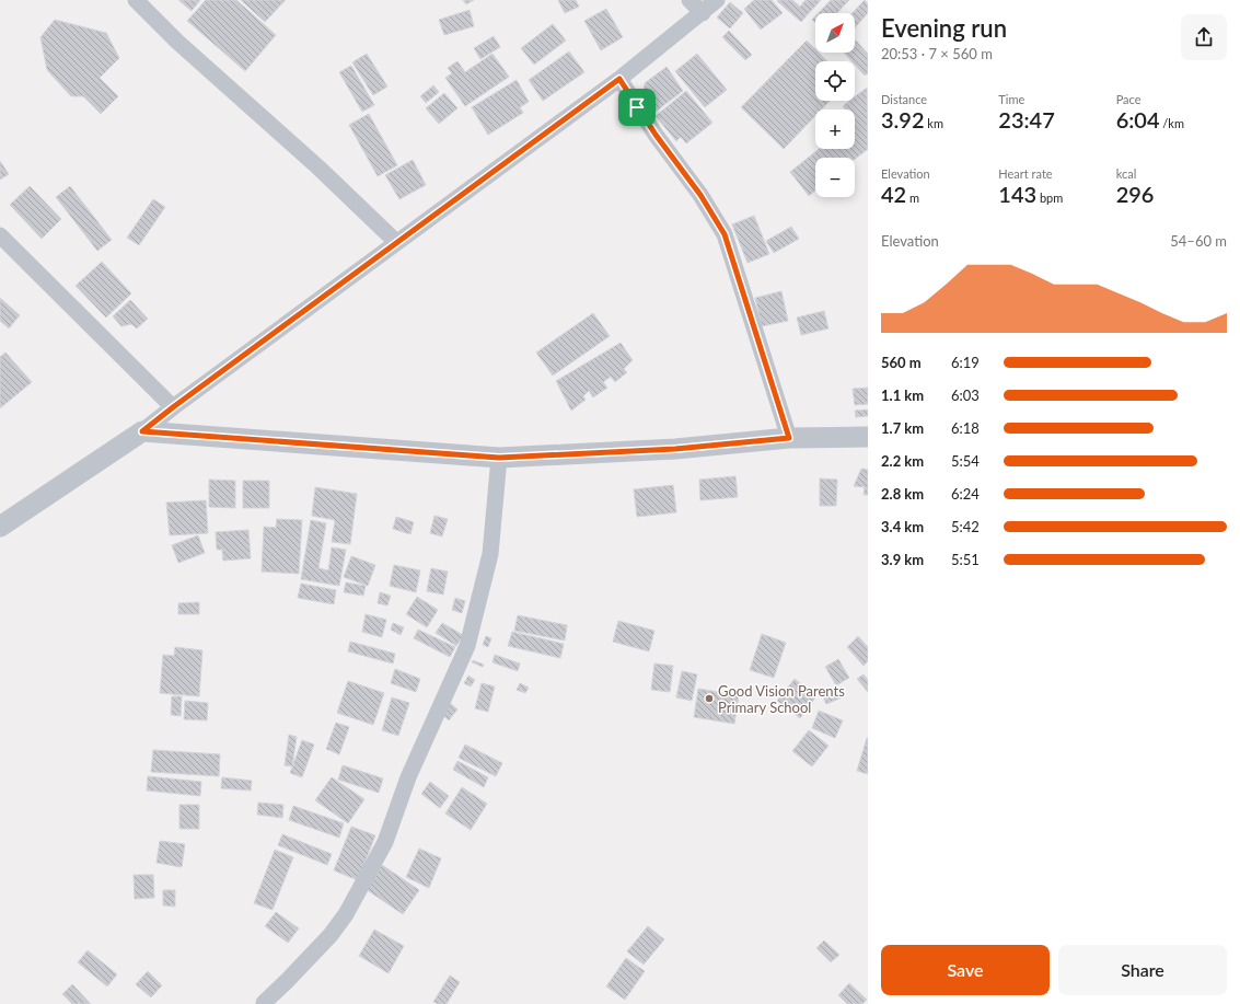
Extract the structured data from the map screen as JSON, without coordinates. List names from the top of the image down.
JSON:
{
  "places": ["Good Vision Parents Primary School"],
  "north": "top right",
  "page": {
    "heading": ["Evening run", "20:53 · 7 × 560 m"],
    "map_buttons": ["+", "−"],
    "stats": [
      ["Distance", "3.92 km"],
      ["Time", "23:47"],
      ["Pace", "6:04 /km"],
      ["Elevation", "42 m"],
      ["Heart rate", "143 bpm"],
      ["kcal", "296"]
    ],
    "chart": ["Elevation", "54–60 m"],
    "list": [
      {
        "name": "560 m",
        "note": "6:19"
      },
      {
        "name": "1.1 km",
        "note": "6:03"
      },
      {
        "name": "1.7 km",
        "note": "6:18"
      },
      {
        "name": "2.2 km",
        "note": "5:54"
      },
      {
        "name": "2.8 km",
        "note": "6:24"
      },
      {
        "name": "3.4 km",
        "note": "5:42"
      },
      {
        "name": "3.9 km",
        "note": "5:51"
      }
    ],
    "buttons": ["Save", "Share"]
  }
}
